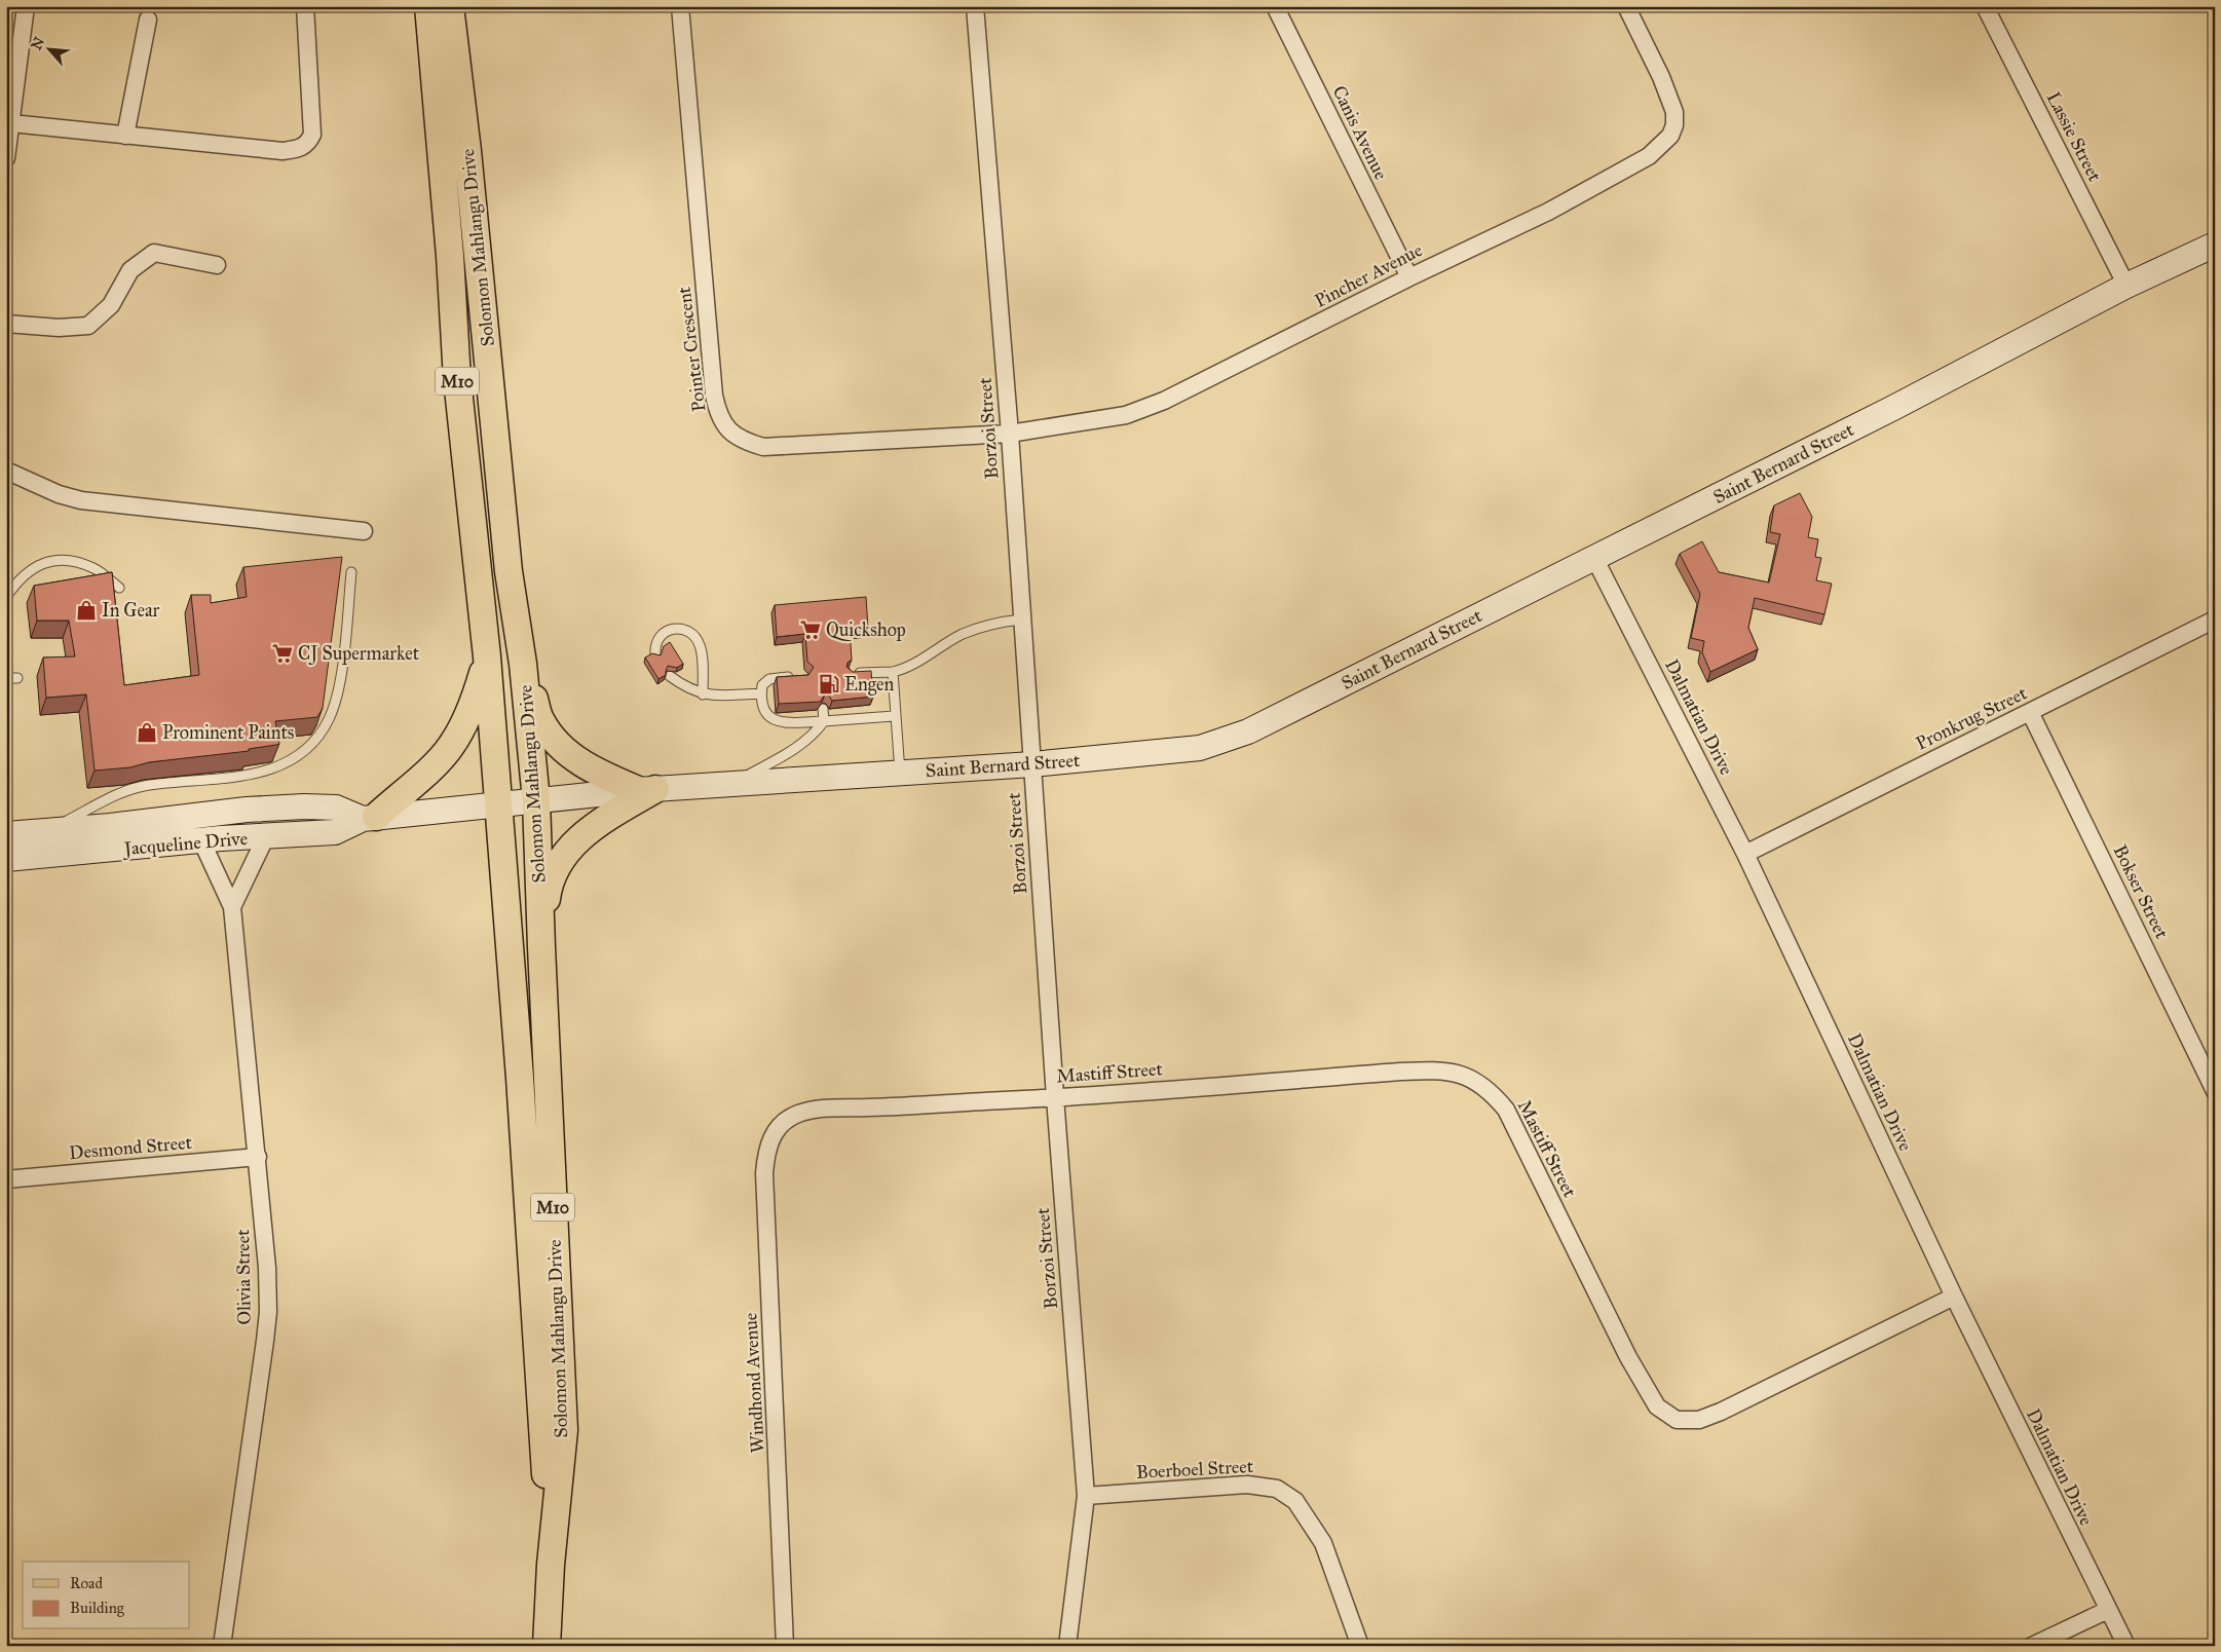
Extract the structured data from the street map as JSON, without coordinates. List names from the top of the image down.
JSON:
{
  "streets": {
    "main road": ["Solomon Mahlangu Drive", "M10"],
    "street": [
      "Canis Avenue",
      "Lassie Street",
      "Pincher Avenue",
      "Pointer Crescent",
      "Borzoi Street",
      "Saint Bernard Street",
      "Dalmatian Drive",
      "Pronkrug Street",
      "Jacqueline Drive",
      "Bokser Street",
      "Mastiff Street",
      "Desmond Street",
      "Olivia Street",
      "Windhond Avenue",
      "Boerboel Street"
    ]
  },
  "crossings": [
    ["Canis Avenue", "Pincher Avenue"],
    ["Lassie Street", "Saint Bernard Street"],
    ["Solomon Mahlangu Drive", "Saint Bernard Street"],
    ["Solomon Mahlangu Drive", "Jacqueline Drive"],
    ["Pincher Avenue", "Pointer Crescent"],
    ["Pincher Avenue", "Borzoi Street"],
    ["Pointer Crescent", "Borzoi Street"],
    ["Borzoi Street", "Saint Bernard Street"],
    ["Borzoi Street", "Mastiff Street"],
    ["Borzoi Street", "Boerboel Street"],
    ["Saint Bernard Street", "Dalmatian Drive"],
    ["Saint Bernard Street", "Jacqueline Drive"],
    ["Dalmatian Drive", "Pronkrug Street"],
    ["Dalmatian Drive", "Mastiff Street"],
    ["Pronkrug Street", "Bokser Street"],
    ["Jacqueline Drive", "Olivia Street"],
    ["Mastiff Street", "Windhond Avenue"],
    ["Desmond Street", "Olivia Street"]
  ],
  "places": {
    "shop": ["In Gear", "Prominent Paints"],
    "supermarket": ["Quickshop", "CJ Supermarket"],
    "fuel station": ["Engen"]
  },
  "legend": ["Road", "Building"],
  "north": "top left"
}
